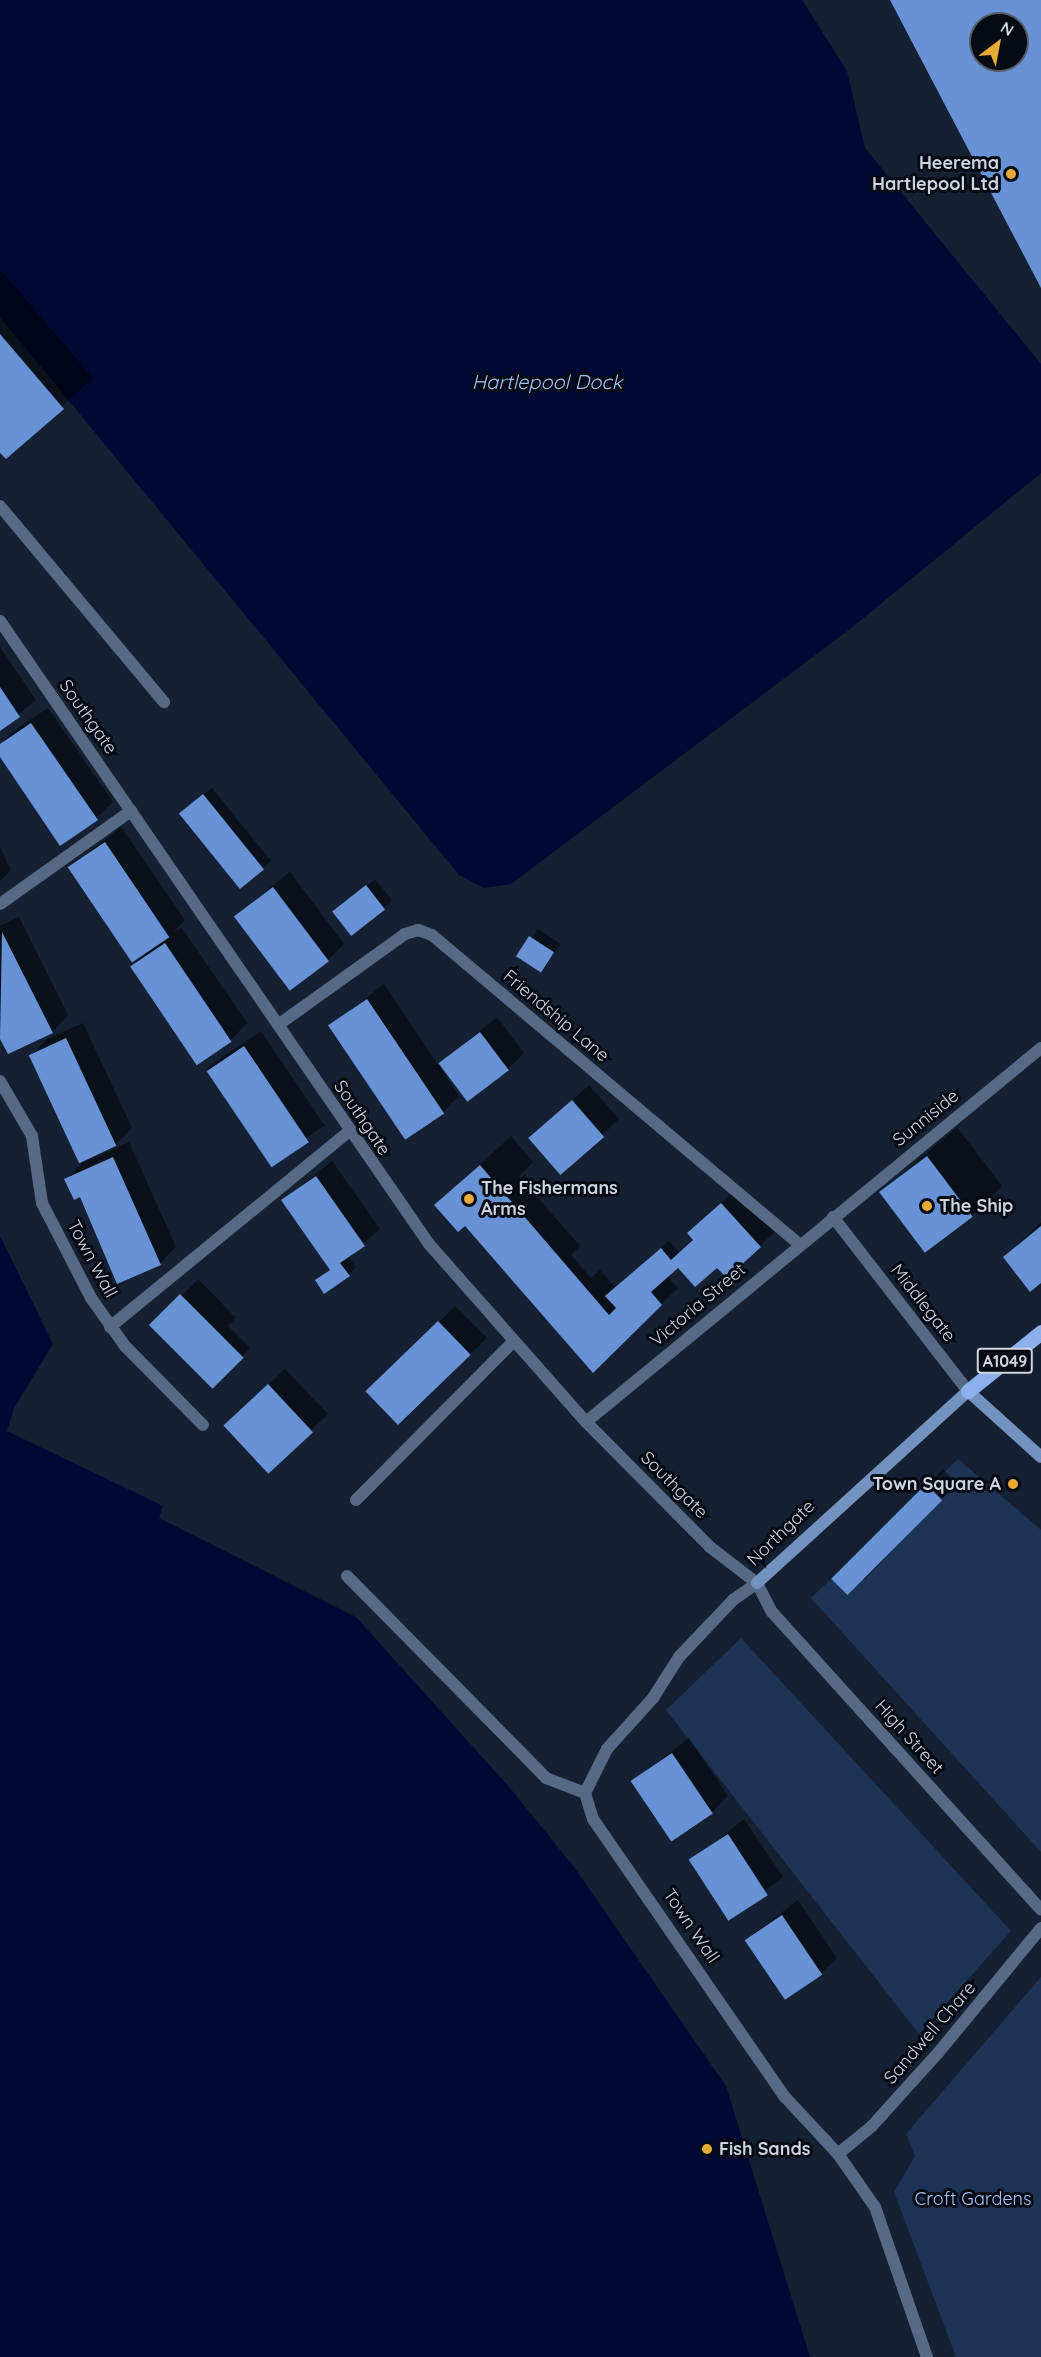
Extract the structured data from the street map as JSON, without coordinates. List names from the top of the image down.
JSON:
{
  "streets": {
    "main road": ["A1049", "Northgate"],
    "street": [
      "Southgate",
      "Friendship Lane",
      "Sunniside",
      "Town Wall",
      "Middlegate",
      "Victoria Street",
      "High Street",
      "Sandwell Chare"
    ]
  },
  "crossings": [
    ["Southgate", "Friendship Lane"],
    ["Southgate", "Victoria Street"],
    ["Southgate", "Northgate"],
    ["Southgate", "High Street"],
    ["Friendship Lane", "Victoria Street"],
    ["Sunniside", "Middlegate"],
    ["Sunniside", "Victoria Street"],
    ["Town Wall", "Northgate"],
    ["Town Wall", "Sandwell Chare"],
    ["Middlegate", "Victoria Street"],
    ["Middlegate", "Northgate"],
    ["Northgate", "High Street"]
  ],
  "water": ["Hartlepool Dock"],
  "parks": ["Croft Gardens"],
  "places": [
    "Heerema Hartlepool Ltd",
    "The Fishermans Arms",
    "The Ship",
    "Town Square A",
    "Fish Sands"
  ],
  "north": "top right"
}
